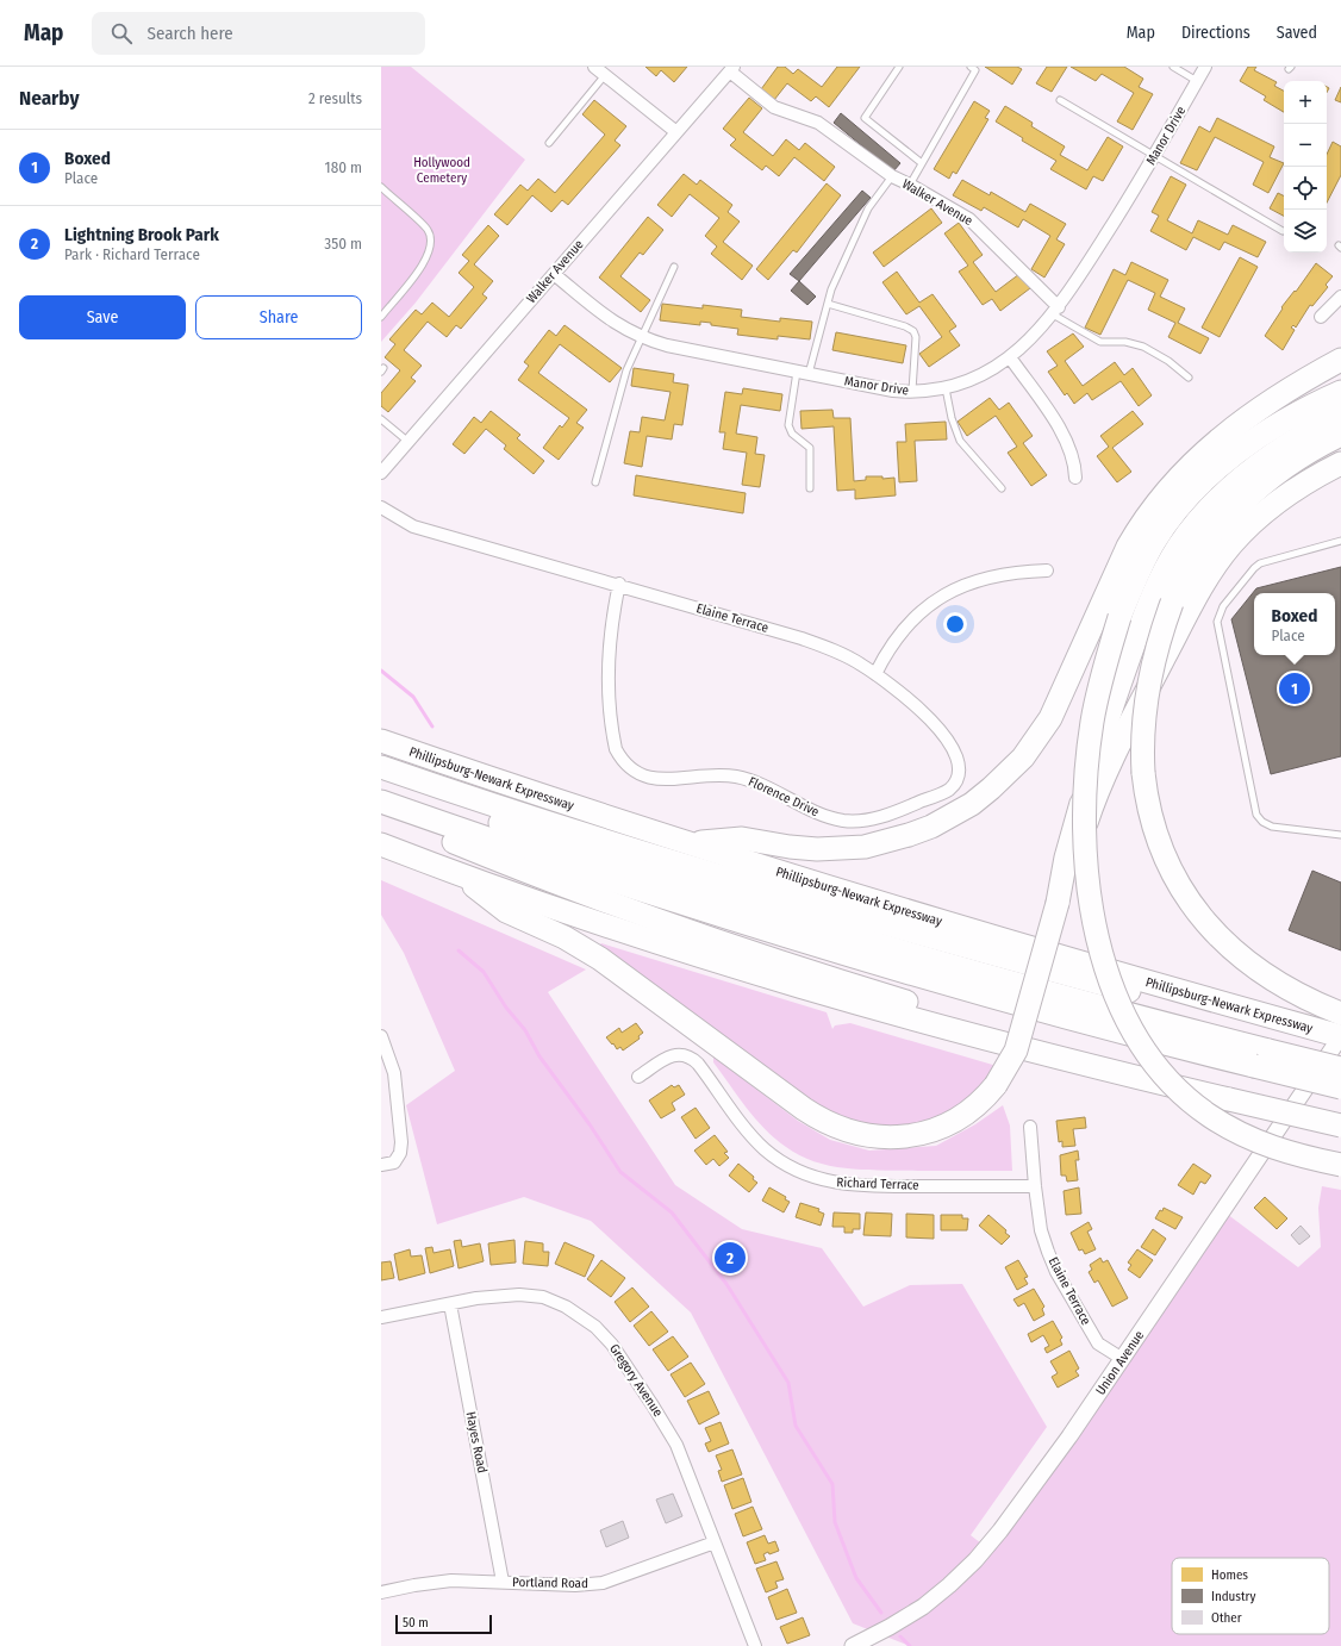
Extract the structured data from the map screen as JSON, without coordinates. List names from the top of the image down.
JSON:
{
  "streets": {
    "highway": ["Phillipsburg-Newark Expressway"],
    "street": [
      "Manor Drive",
      "Walker Avenue",
      "Elaine Terrace",
      "Florence Drive",
      "Richard Terrace",
      "Union Avenue",
      "Gregory Avenue",
      "Hayes Road",
      "Portland Road"
    ]
  },
  "crossings": [
    ["Manor Drive", "Walker Avenue"],
    ["Elaine Terrace", "Florence Drive"],
    ["Elaine Terrace", "Richard Terrace"],
    ["Elaine Terrace", "Union Avenue"],
    ["Phillipsburg-Newark Expressway", "Union Avenue"],
    ["Gregory Avenue", "Hayes Road"],
    ["Gregory Avenue", "Portland Road"],
    ["Hayes Road", "Portland Road"]
  ],
  "parks": ["Hollywood Cemetery"],
  "legend": ["Homes", "Industry", "Other"],
  "scale_bar": "50 m",
  "page": {
    "header": "Map",
    "search": "Search here",
    "nav": ["Map", "Directions", "Saved"],
    "heading": ["Nearby", "2 results"],
    "map_buttons": ["+", "−"],
    "list": [
      {
        "mark": "1",
        "name": "Boxed",
        "note": "Place",
        "value": "180 m"
      },
      {
        "mark": "2",
        "name": "Lightning Brook Park",
        "note": "Park · Richard Terrace",
        "value": "350 m"
      }
    ],
    "buttons": ["Save", "Share"],
    "popup": ["Boxed", "Place"],
    "pins": ["1", "2"],
    "scale": "50 m"
  }
}
